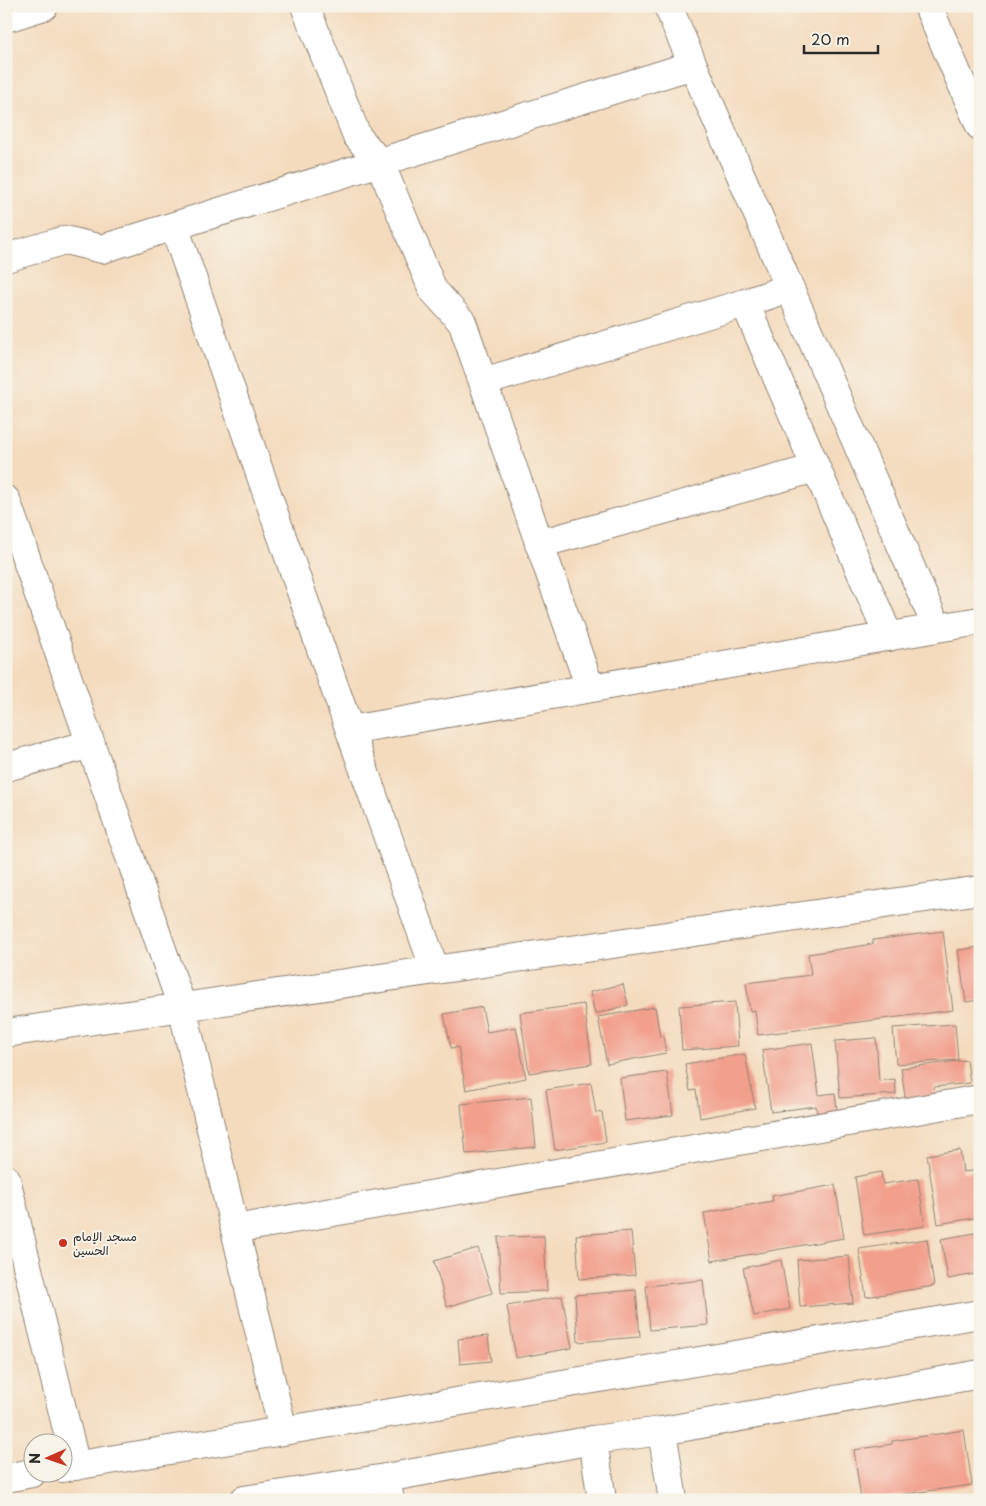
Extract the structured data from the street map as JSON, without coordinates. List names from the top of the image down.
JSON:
{
  "places": ["مسجد الإمام الحسين"],
  "scale_bar": "20 m",
  "north": "left"
}
